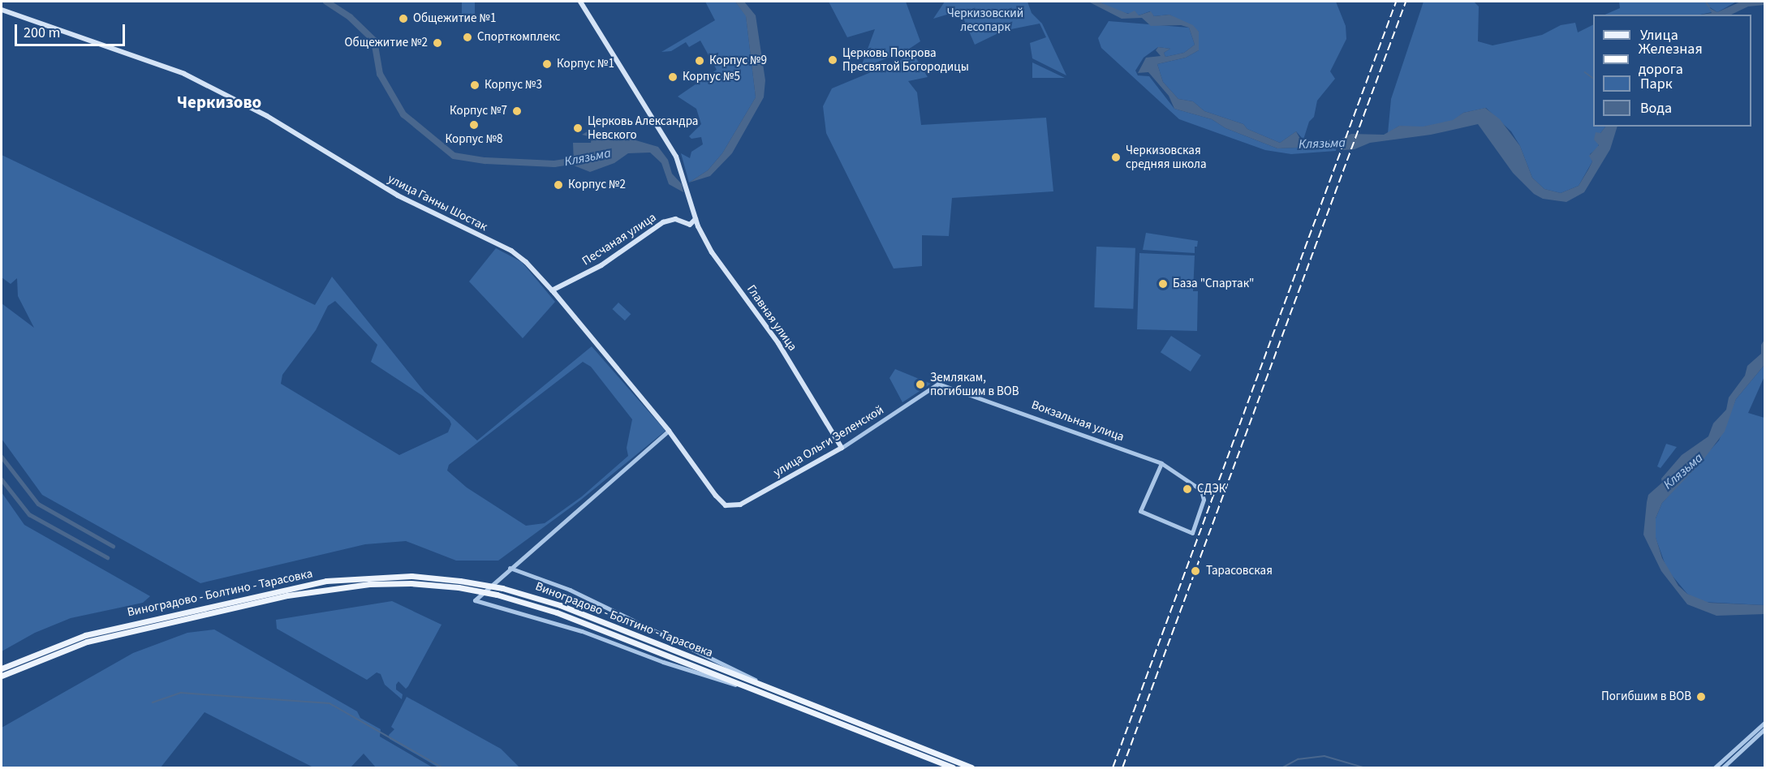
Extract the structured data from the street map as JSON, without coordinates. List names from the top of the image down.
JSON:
{
  "streets": {
    "main road": [
      "улица Ганны Шостак",
      "Песчаная улица",
      "Главная улица",
      "улица Ольги Зеленской",
      "Виноградово - Болтино - Тарасовка"
    ],
    "street": ["Вокзальная улица"]
  },
  "crossings": [
    ["улица Ганны Шостак", "Песчаная улица"],
    ["улица Ганны Шостак", "улица Ольги Зеленской"],
    ["Песчаная улица", "Главная улица"],
    ["Главная улица", "улица Ольги Зеленской"],
    ["Вокзальная улица", "улица Ольги Зеленской"]
  ],
  "districts": ["Черкизово"],
  "water": ["Клязьма"],
  "parks": ["Черкизовский лесопарк"],
  "places": [
    "Общежитие №1",
    "Спорткомплекс",
    "Общежитие №2",
    "Церковь Покрова Пресвятой Богородицы",
    "Корпус №9",
    "Корпус №1",
    "Корпус №5",
    "Корпус №3",
    "Корпус №7",
    "Корпус №8",
    "Церковь Александра Невского",
    "Черкизовская средняя школа",
    "Корпус №2",
    "База \"Спартак\"",
    "Землякам, погибшим в ВОВ",
    "СДЭК",
    "Тарасовская",
    "Погибшим в ВОВ"
  ],
  "legend": [
    "Улица",
    "Железная дорога",
    "Парк",
    "Вода"
  ],
  "scale_bar": "200 m"
}
